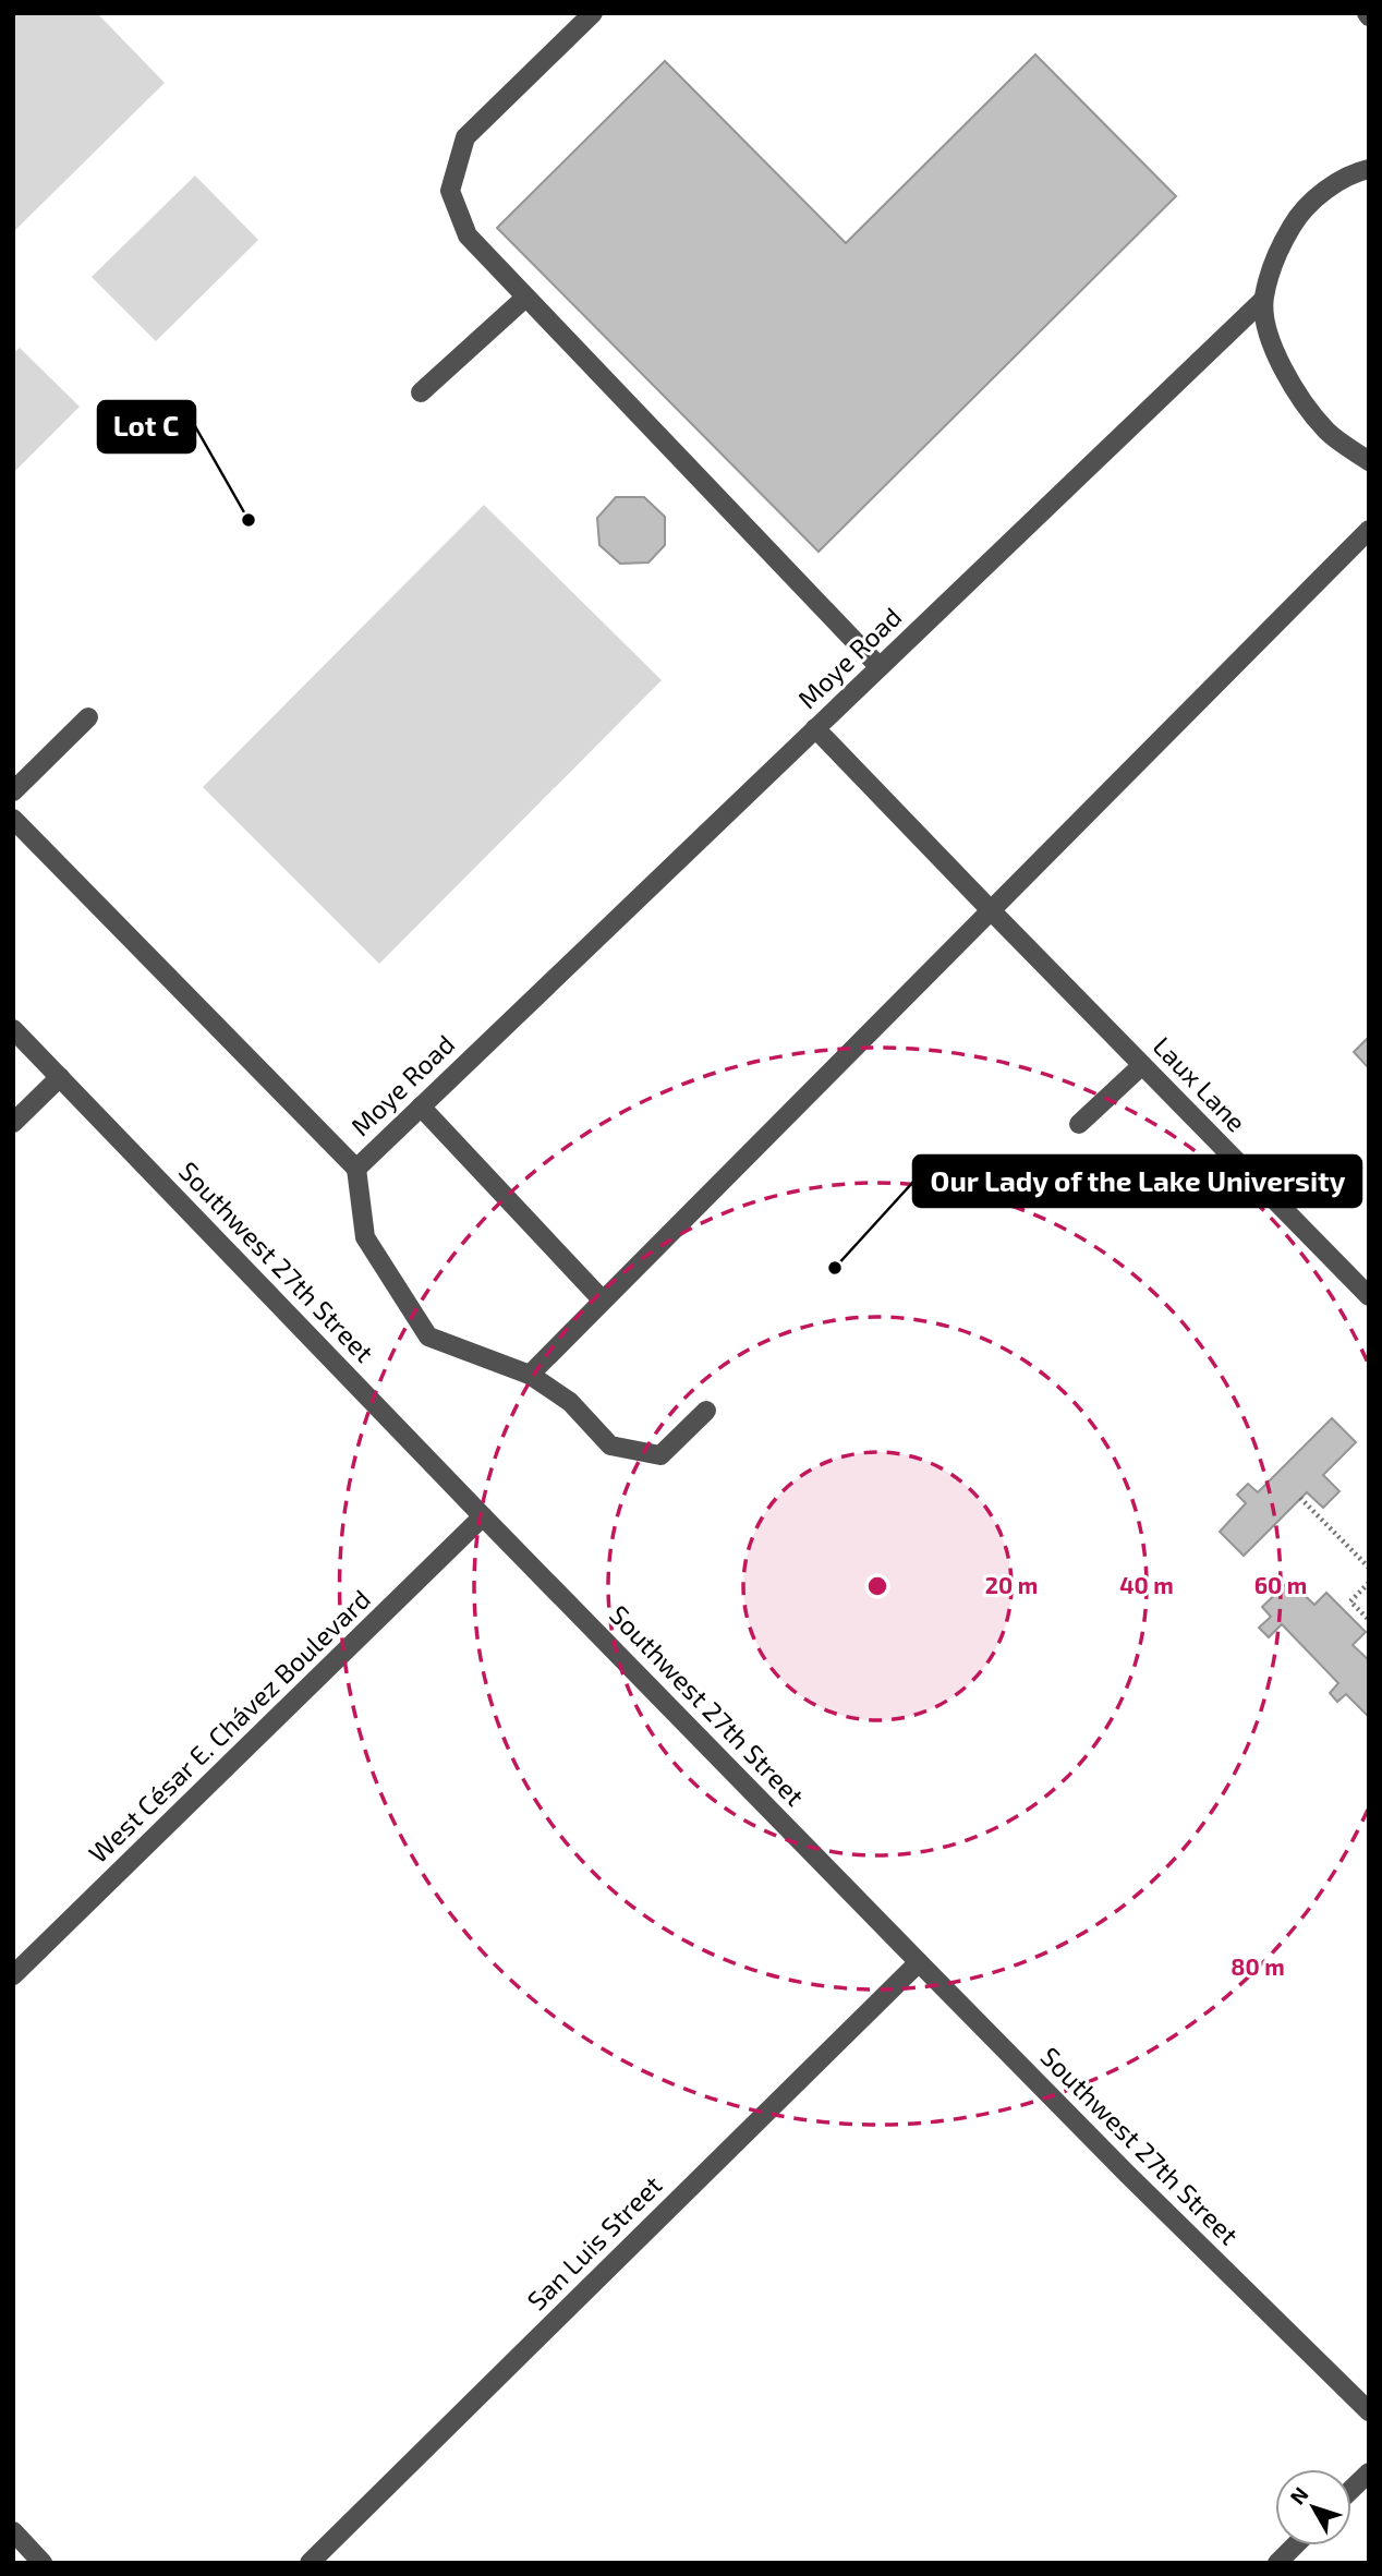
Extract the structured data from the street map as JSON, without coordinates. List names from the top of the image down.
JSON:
{
  "streets": {
    "street": [
      "Moye Road",
      "Laux Lane",
      "Southwest 27th Street",
      "West César E. Chávez Boulevard",
      "San Luis Street"
    ]
  },
  "crossings": [
    ["Moye Road", "Laux Lane"],
    ["Southwest 27th Street", "West César E. Chávez Boulevard"],
    ["Southwest 27th Street", "San Luis Street"]
  ],
  "places": ["Lot C", "Our Lady of the Lake University"],
  "north": "top left",
  "rings": [
    "20 m",
    "40 m",
    "60 m",
    "80 m"
  ]
}
